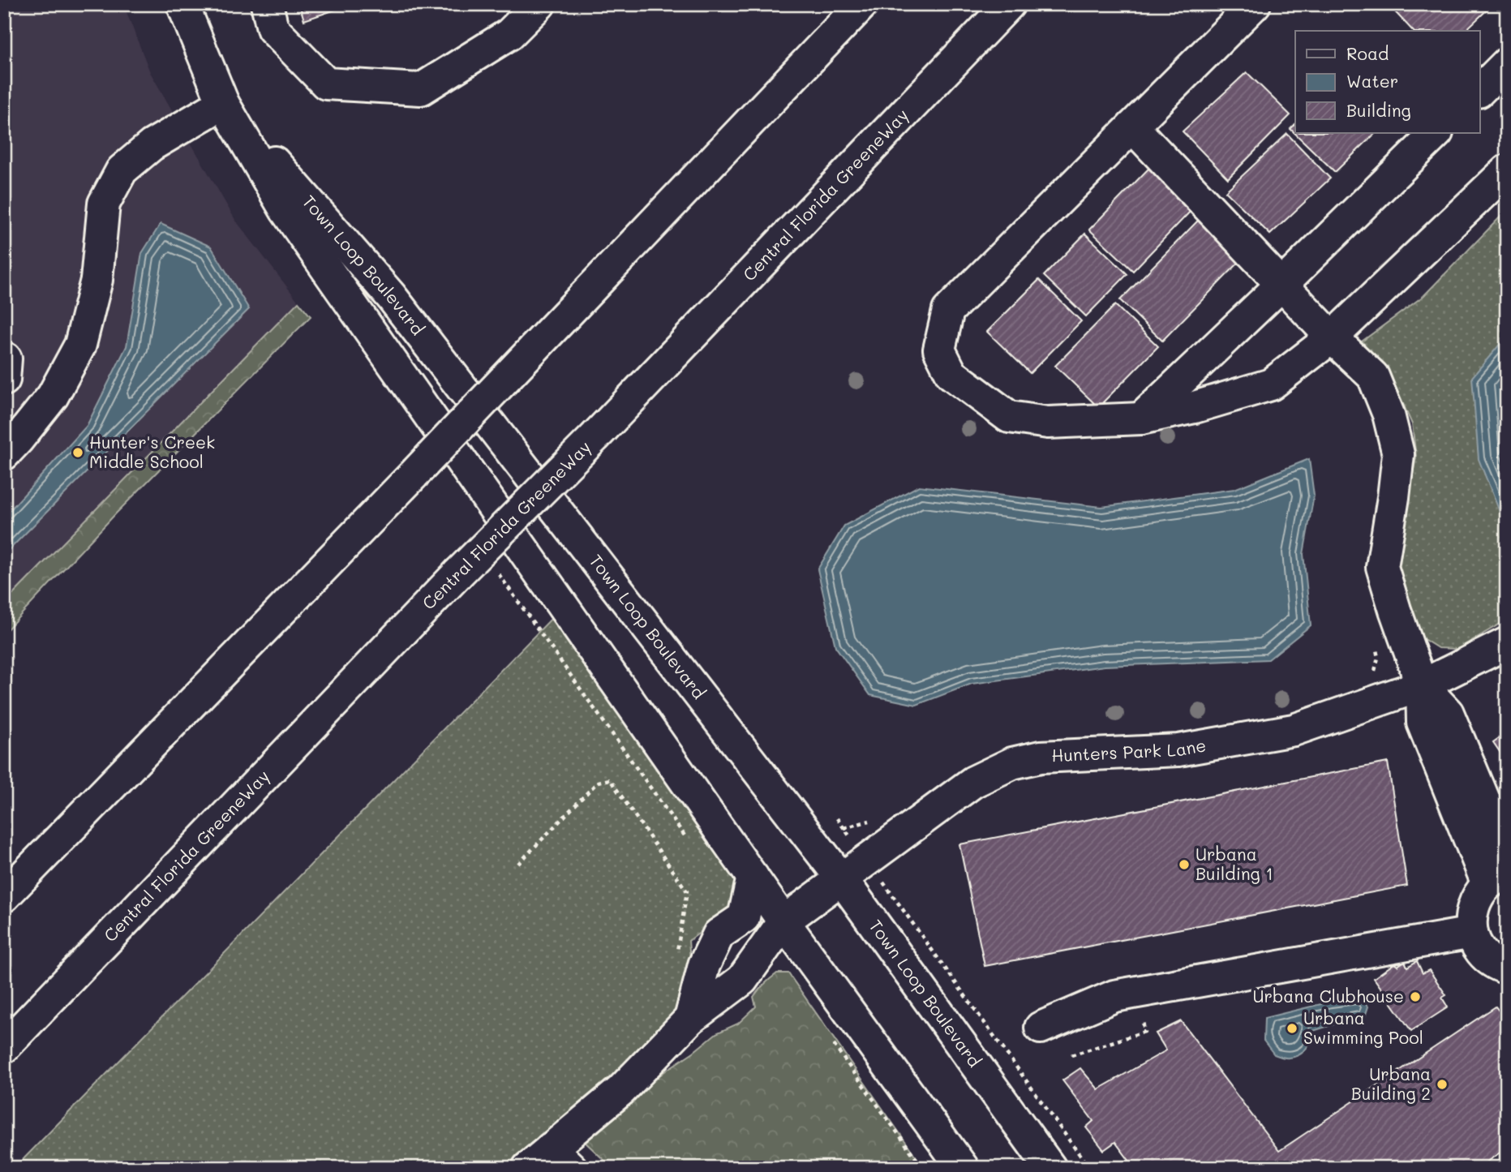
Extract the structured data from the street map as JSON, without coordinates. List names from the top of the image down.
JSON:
{
  "streets": {
    "main road": ["Central Florida GreeneWay", "Town Loop Boulevard", "Hunters Park Lane"]
  },
  "crossings": [
    ["Town Loop Boulevard", "Hunters Park Lane"]
  ],
  "places": [
    "Hunter's Creek Middle School",
    "Urbana Building 1",
    "Urbana Clubhouse",
    "Urbana Swimming Pool",
    "Urbana Building 2"
  ],
  "legend": ["Road", "Water", "Building"]
}
